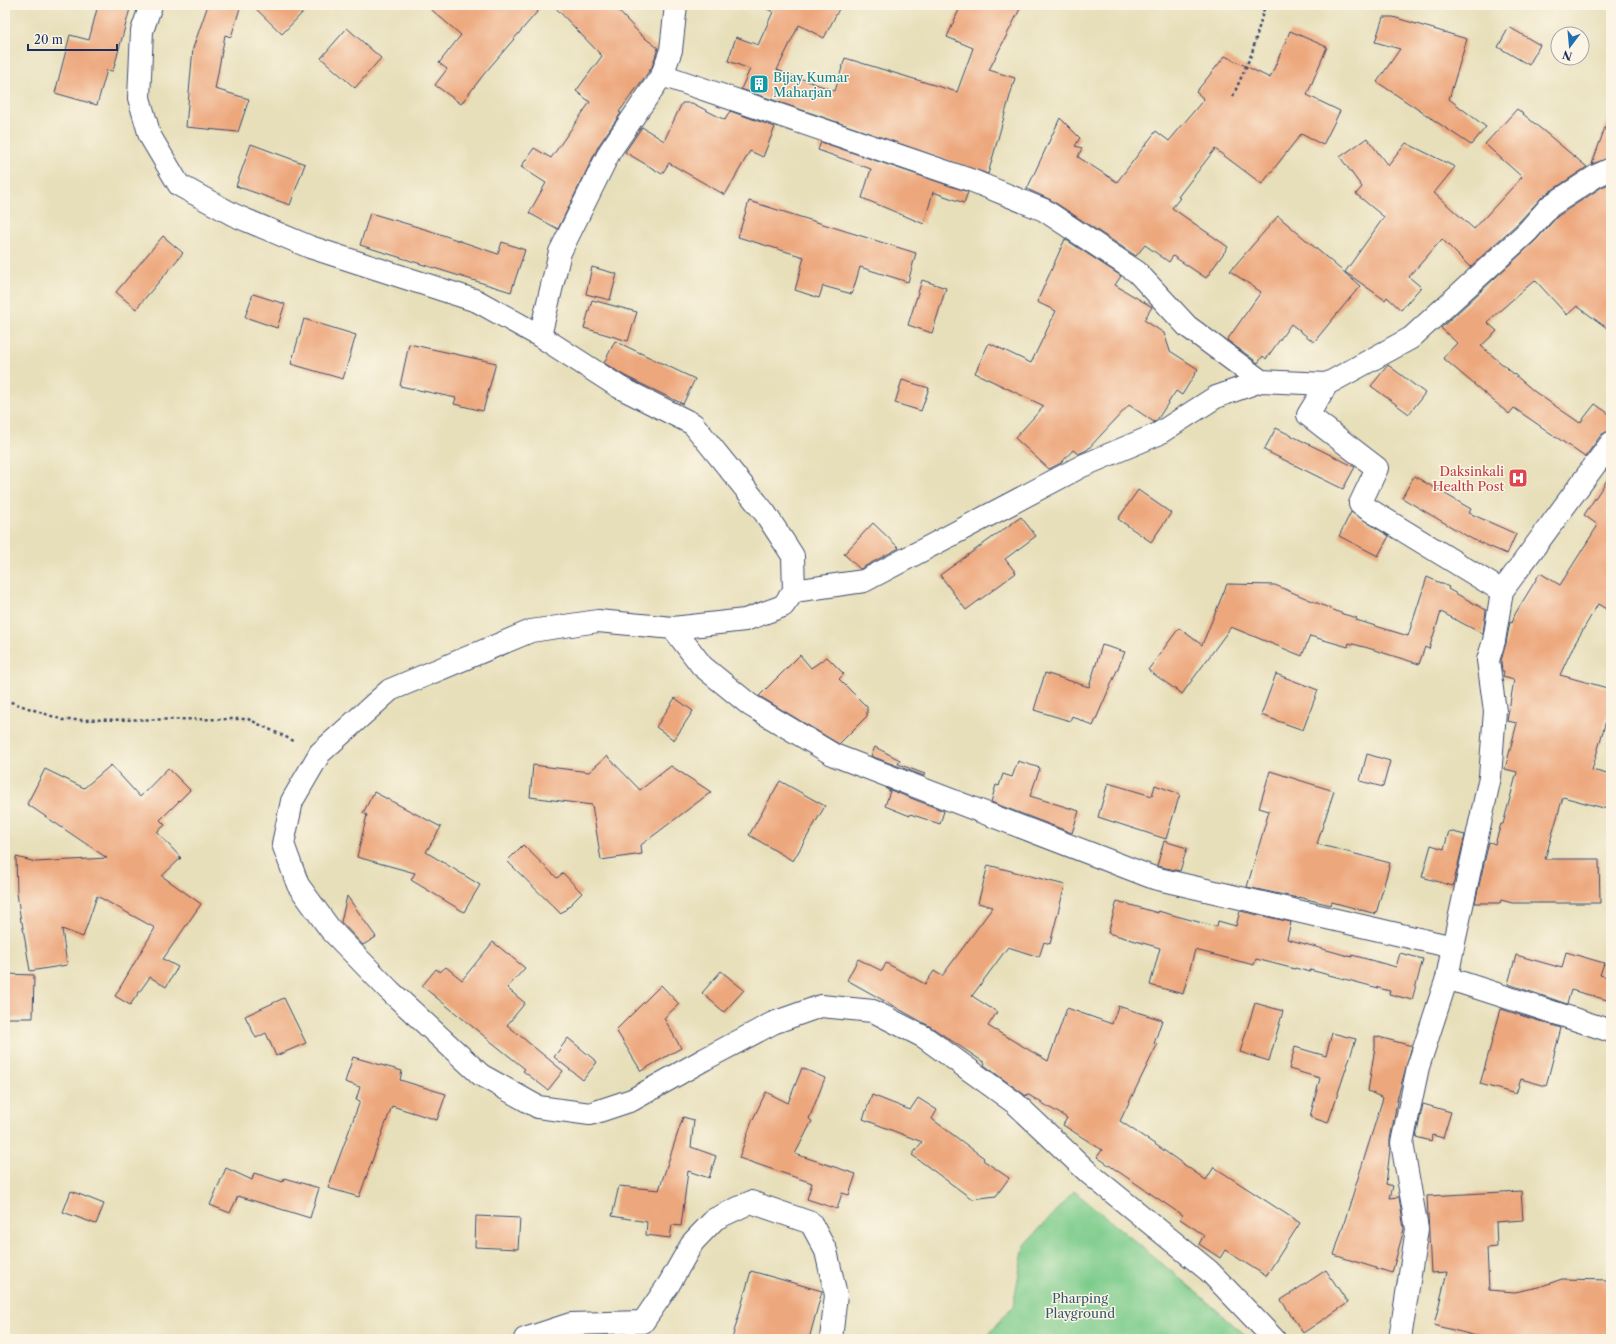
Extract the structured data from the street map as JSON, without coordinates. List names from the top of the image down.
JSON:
{
  "parks": ["Pharping Playground"],
  "places": {
    "building": ["Bijay Kumar Maharjan"],
    "hospital": ["Daksinkali Health Post"]
  },
  "scale_bar": "20 m",
  "north": "bottom"
}
